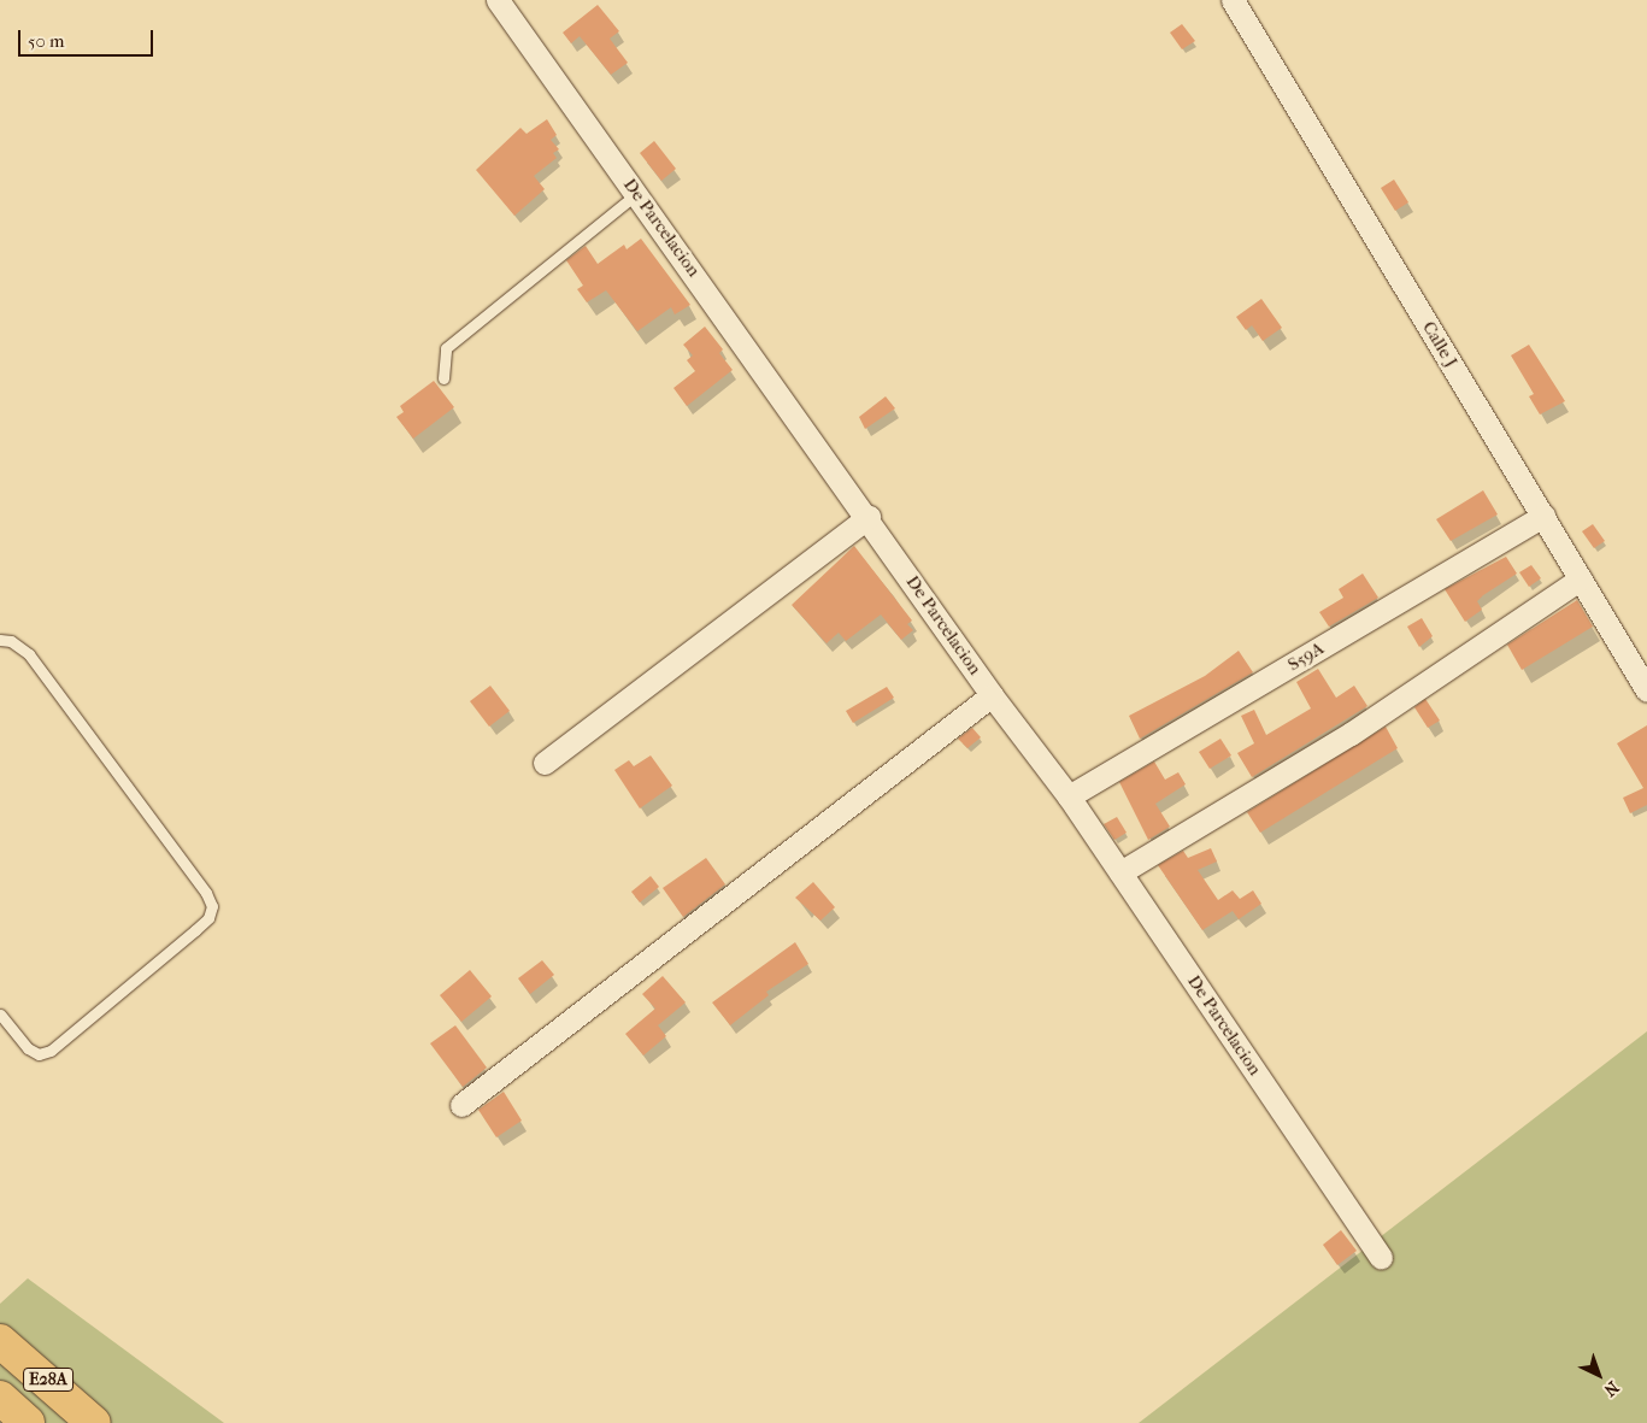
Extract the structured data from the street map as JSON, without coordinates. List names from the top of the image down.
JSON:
{
  "streets": {
    "highway": ["E28A"],
    "street": ["De Parcelacion", "Calle J", "S59A"]
  },
  "crossings": [
    ["De Parcelacion", "S59A"],
    ["Calle J", "S59A"]
  ],
  "scale_bar": "50 m",
  "north": "bottom right"
}
